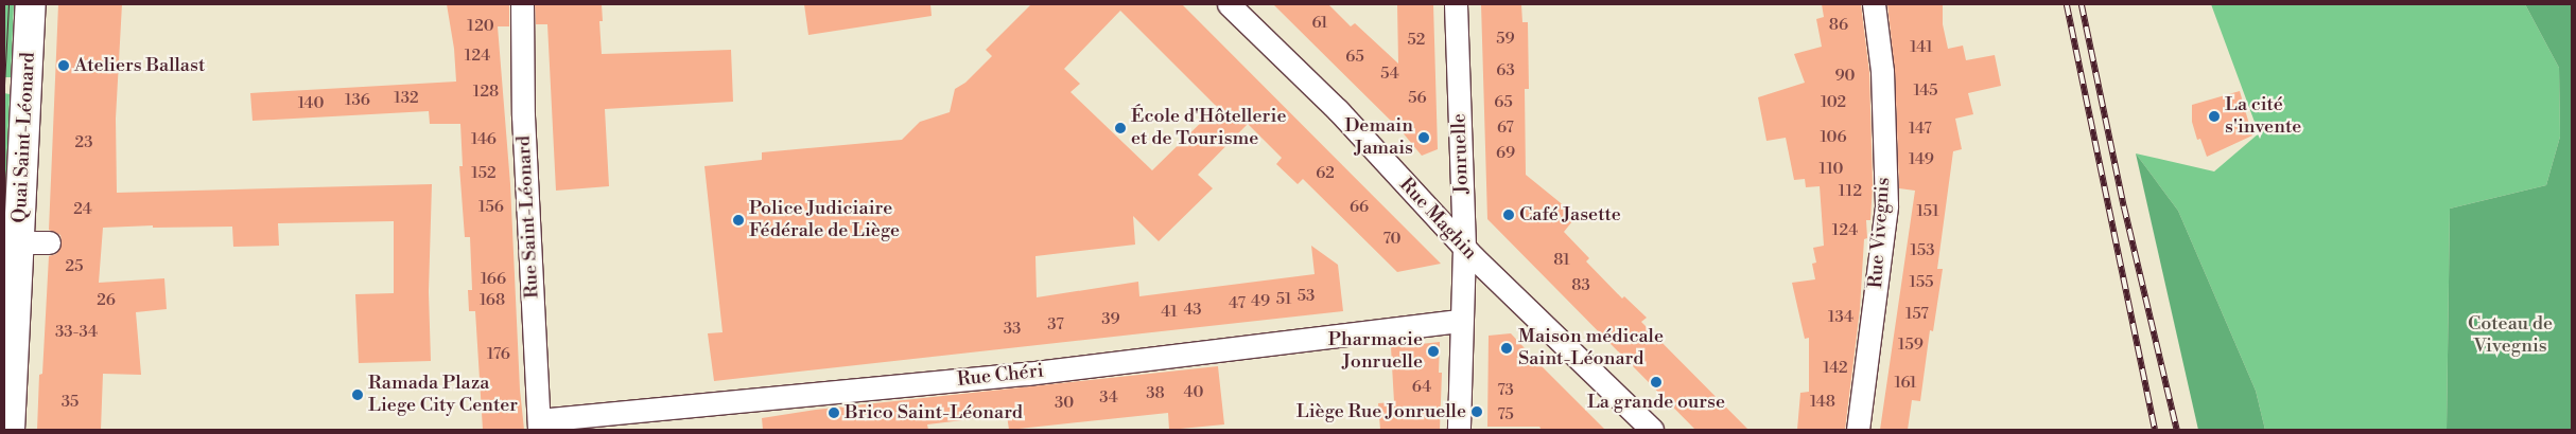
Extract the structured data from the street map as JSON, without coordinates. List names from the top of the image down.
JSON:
{
  "streets": {
    "main road": ["Quai Saint-Léonard"],
    "street": [
      "Jonruelle",
      "Rue Saint-Léonard",
      "Rue Maghin",
      "Rue Vivegnis",
      "Rue Chéri"
    ]
  },
  "crossings": [
    ["Jonruelle", "Rue Maghin"],
    ["Jonruelle", "Rue Chéri"],
    ["Rue Saint-Léonard", "Rue Chéri"]
  ],
  "parks": ["Coteau de Vivegnis"],
  "places": [
    "Ateliers Ballast",
    "La cité s'invente",
    "École d'Hôtellerie et de Tourisme",
    "Demain Jamais",
    "Café Jasette",
    "Police Judiciaire Fédérale de Liège",
    "Maison médicale Saint-Léonard",
    "Pharmacie Jonruelle",
    "La grande ourse",
    "Ramada Plaza Liege City Center",
    "Liège Rue Jonruelle",
    "Brico Saint-Léonard"
  ],
  "house_numbers": [
    "61",
    "86",
    "120",
    "59",
    "52",
    "141",
    "124",
    "65",
    "63",
    "54",
    "90",
    "145",
    "128",
    "132",
    "56",
    "136",
    "65",
    "102",
    "140",
    "67",
    "147",
    "106",
    "146",
    "23",
    "69",
    "149",
    "110",
    "152",
    "62",
    "112",
    "156",
    "66",
    "24",
    "151",
    "124",
    "70",
    "153",
    "81",
    "25",
    "166",
    "155",
    "83",
    "53",
    "51",
    "26",
    "168",
    "49",
    "47",
    "43",
    "41",
    "157",
    "134",
    "39",
    "37",
    "33",
    "33-34",
    "159",
    "176",
    "142",
    "161",
    "64",
    "73",
    "40",
    "38",
    "34",
    "35",
    "148",
    "30",
    "75"
  ]
}
